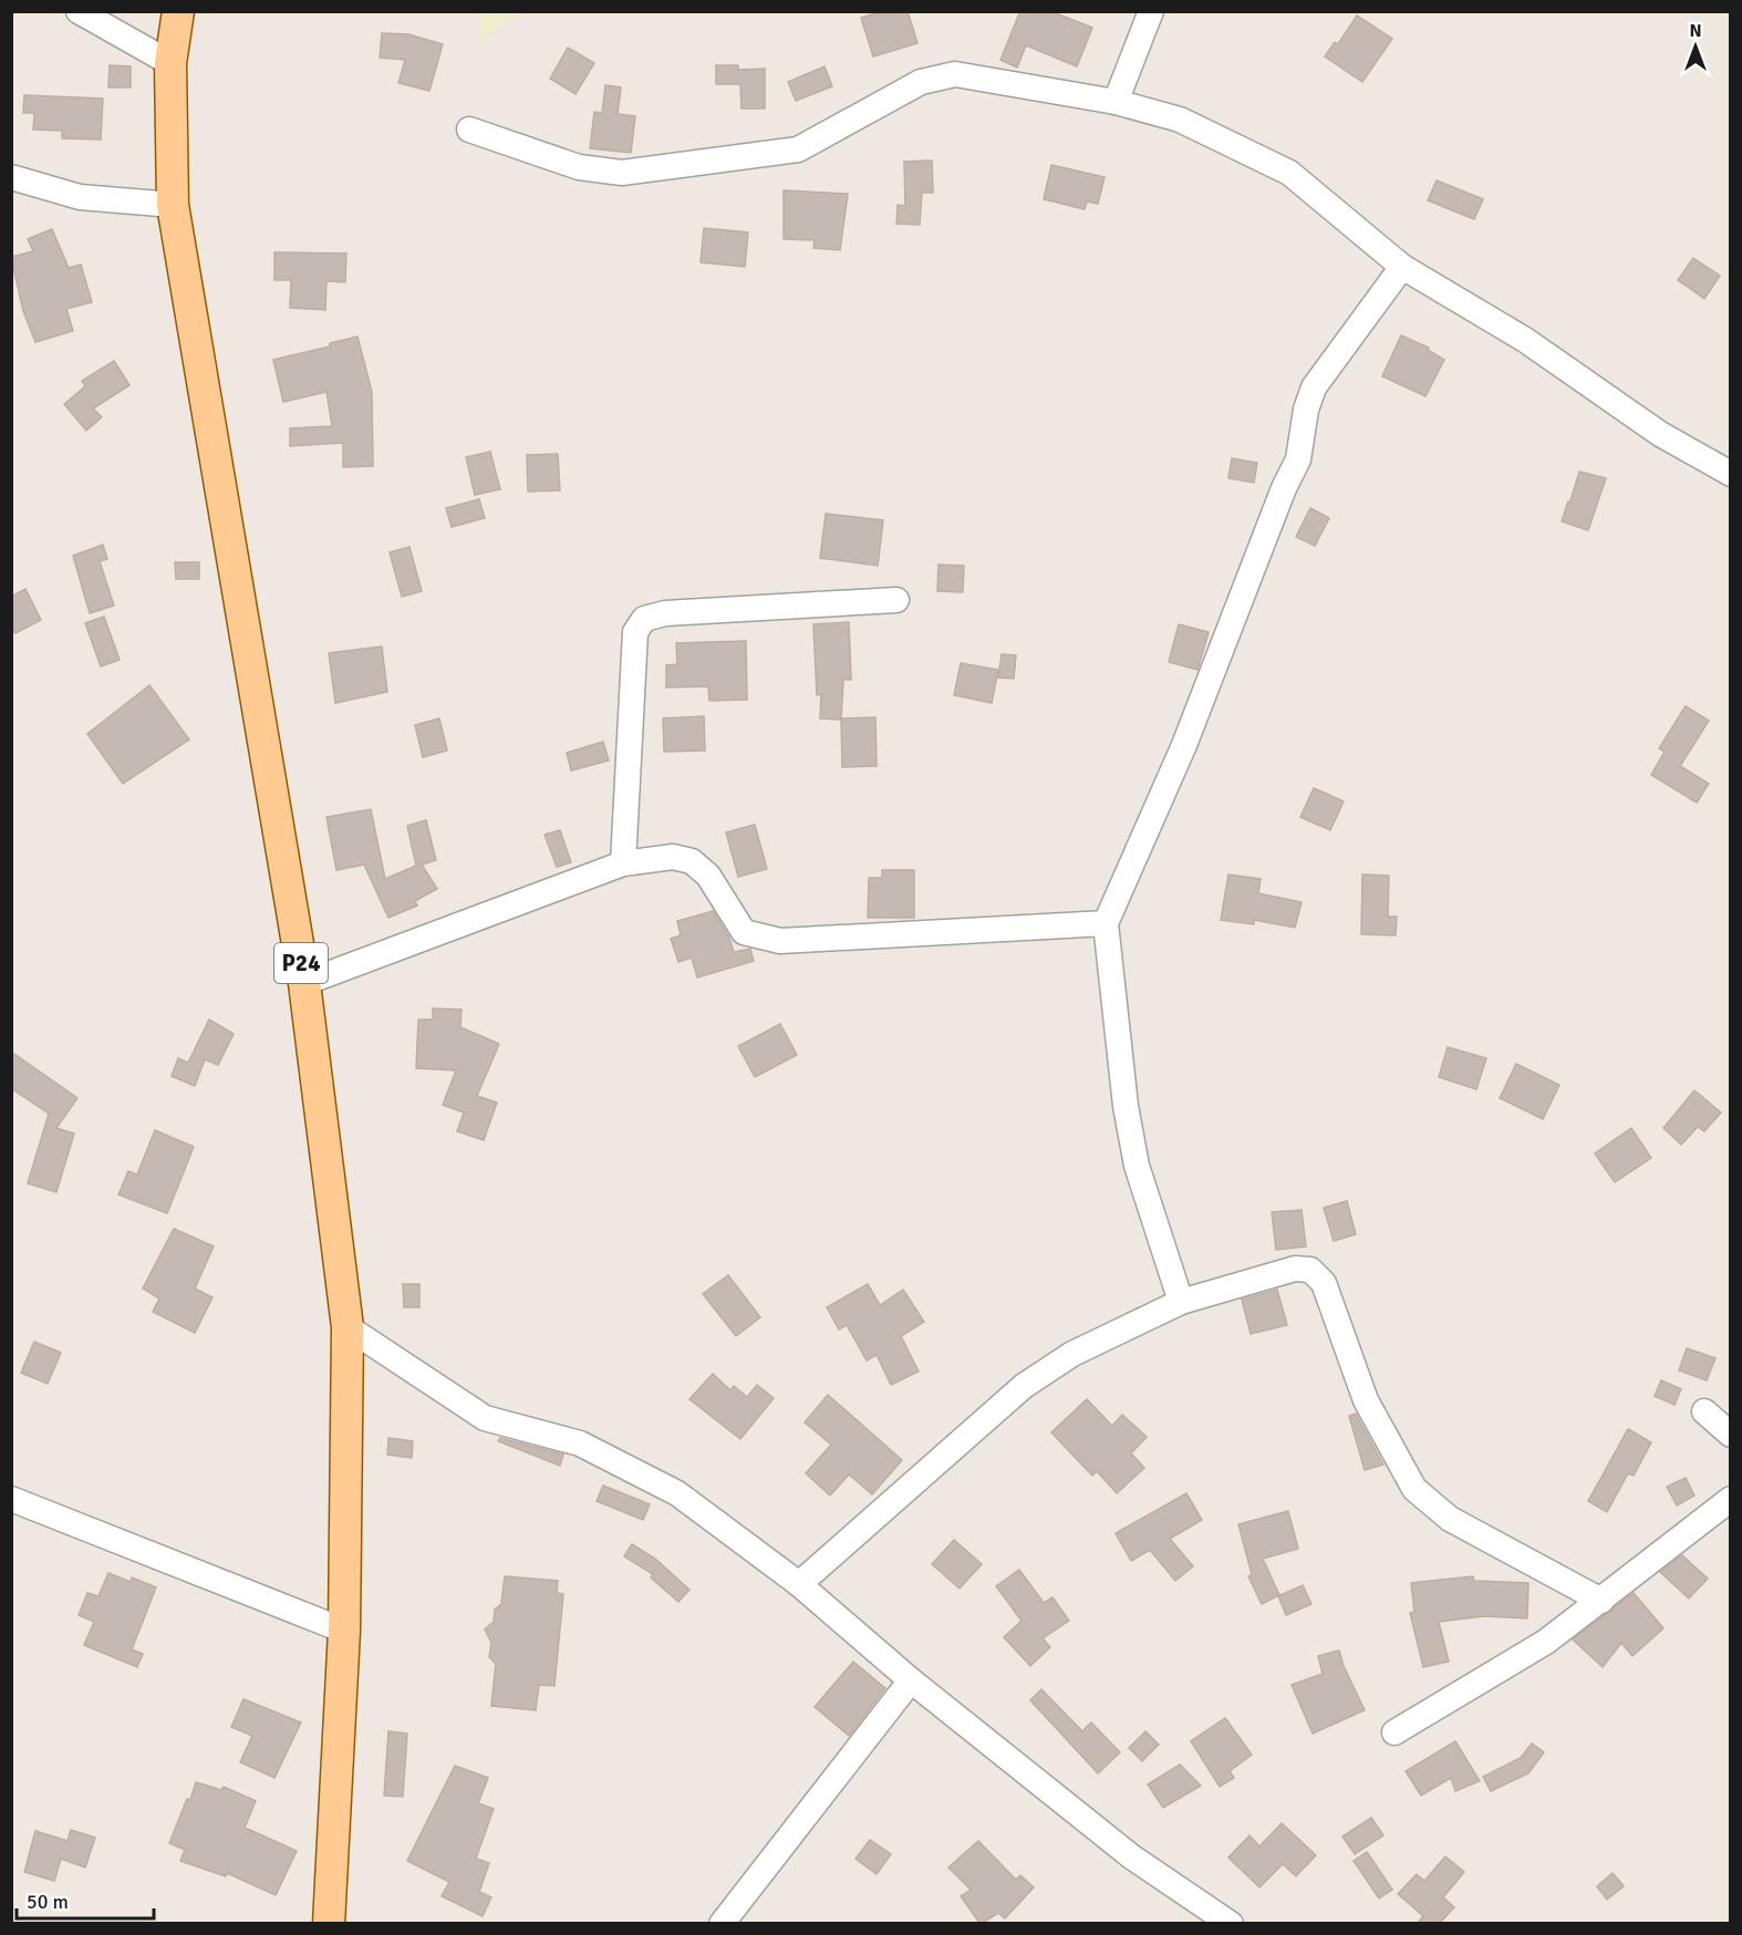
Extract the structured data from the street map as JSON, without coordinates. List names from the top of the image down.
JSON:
{
  "streets": {
    "main road": ["P24"]
  },
  "scale_bar": "50 m",
  "north": "top"
}
